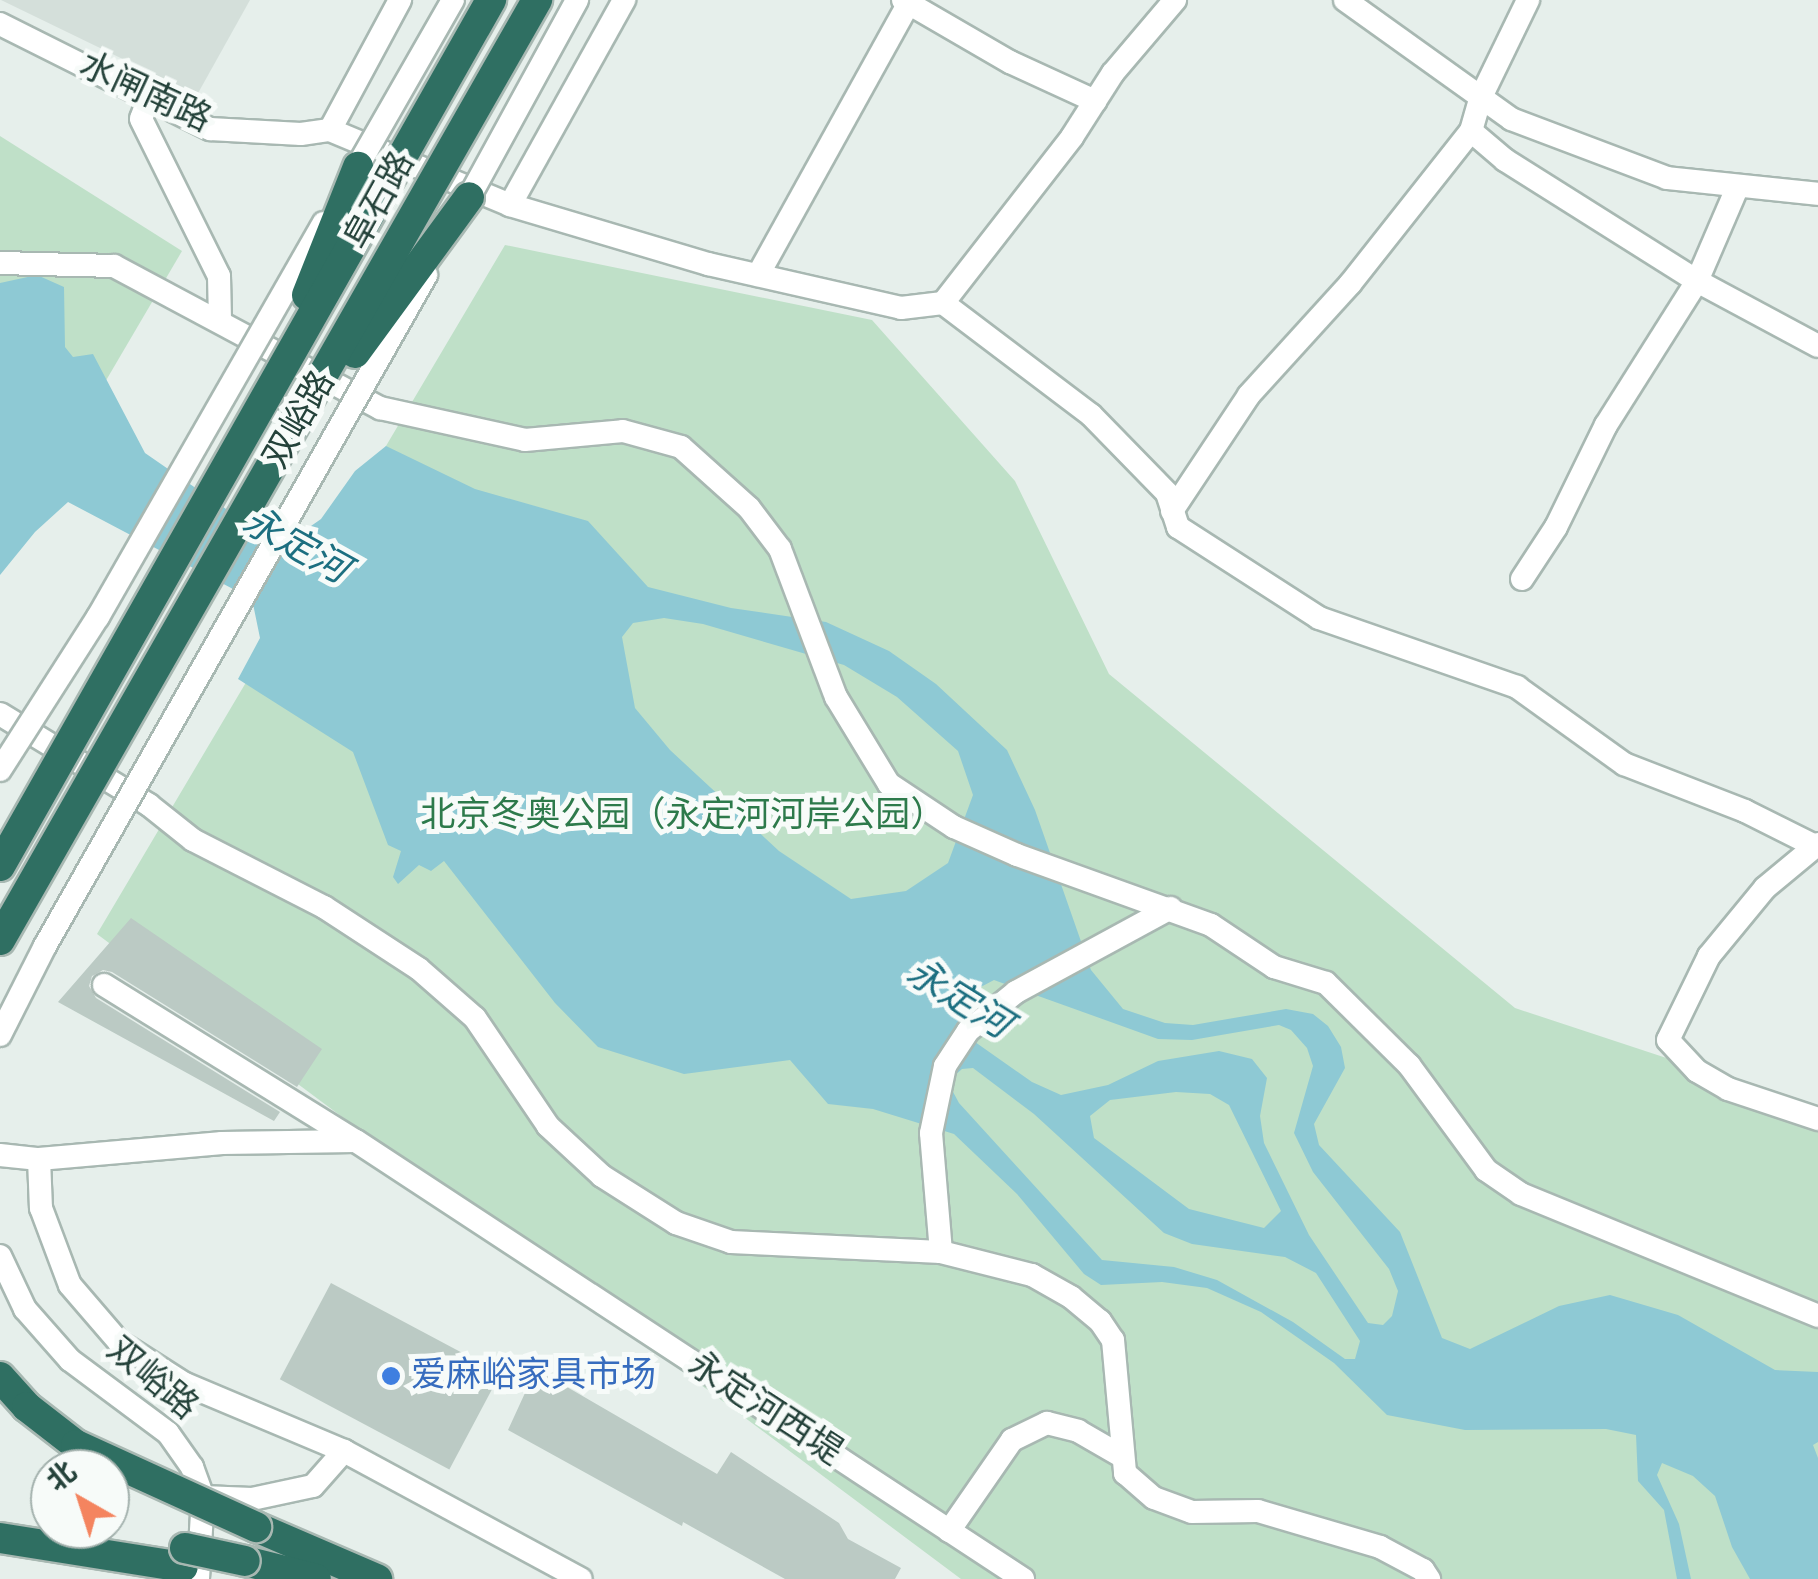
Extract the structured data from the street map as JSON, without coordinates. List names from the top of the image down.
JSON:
{
  "streets": {
    "highway": ["阜石路", "双峪路"],
    "street": ["水闸南路", "永定河西堤"]
  },
  "crossings": [
    ["阜石路", "双峪路"]
  ],
  "water": ["永定河"],
  "parks": ["北京冬奥公园（永定河河岸公园）"],
  "places": ["爱麻峪家具市场"],
  "north": "top left"
}
